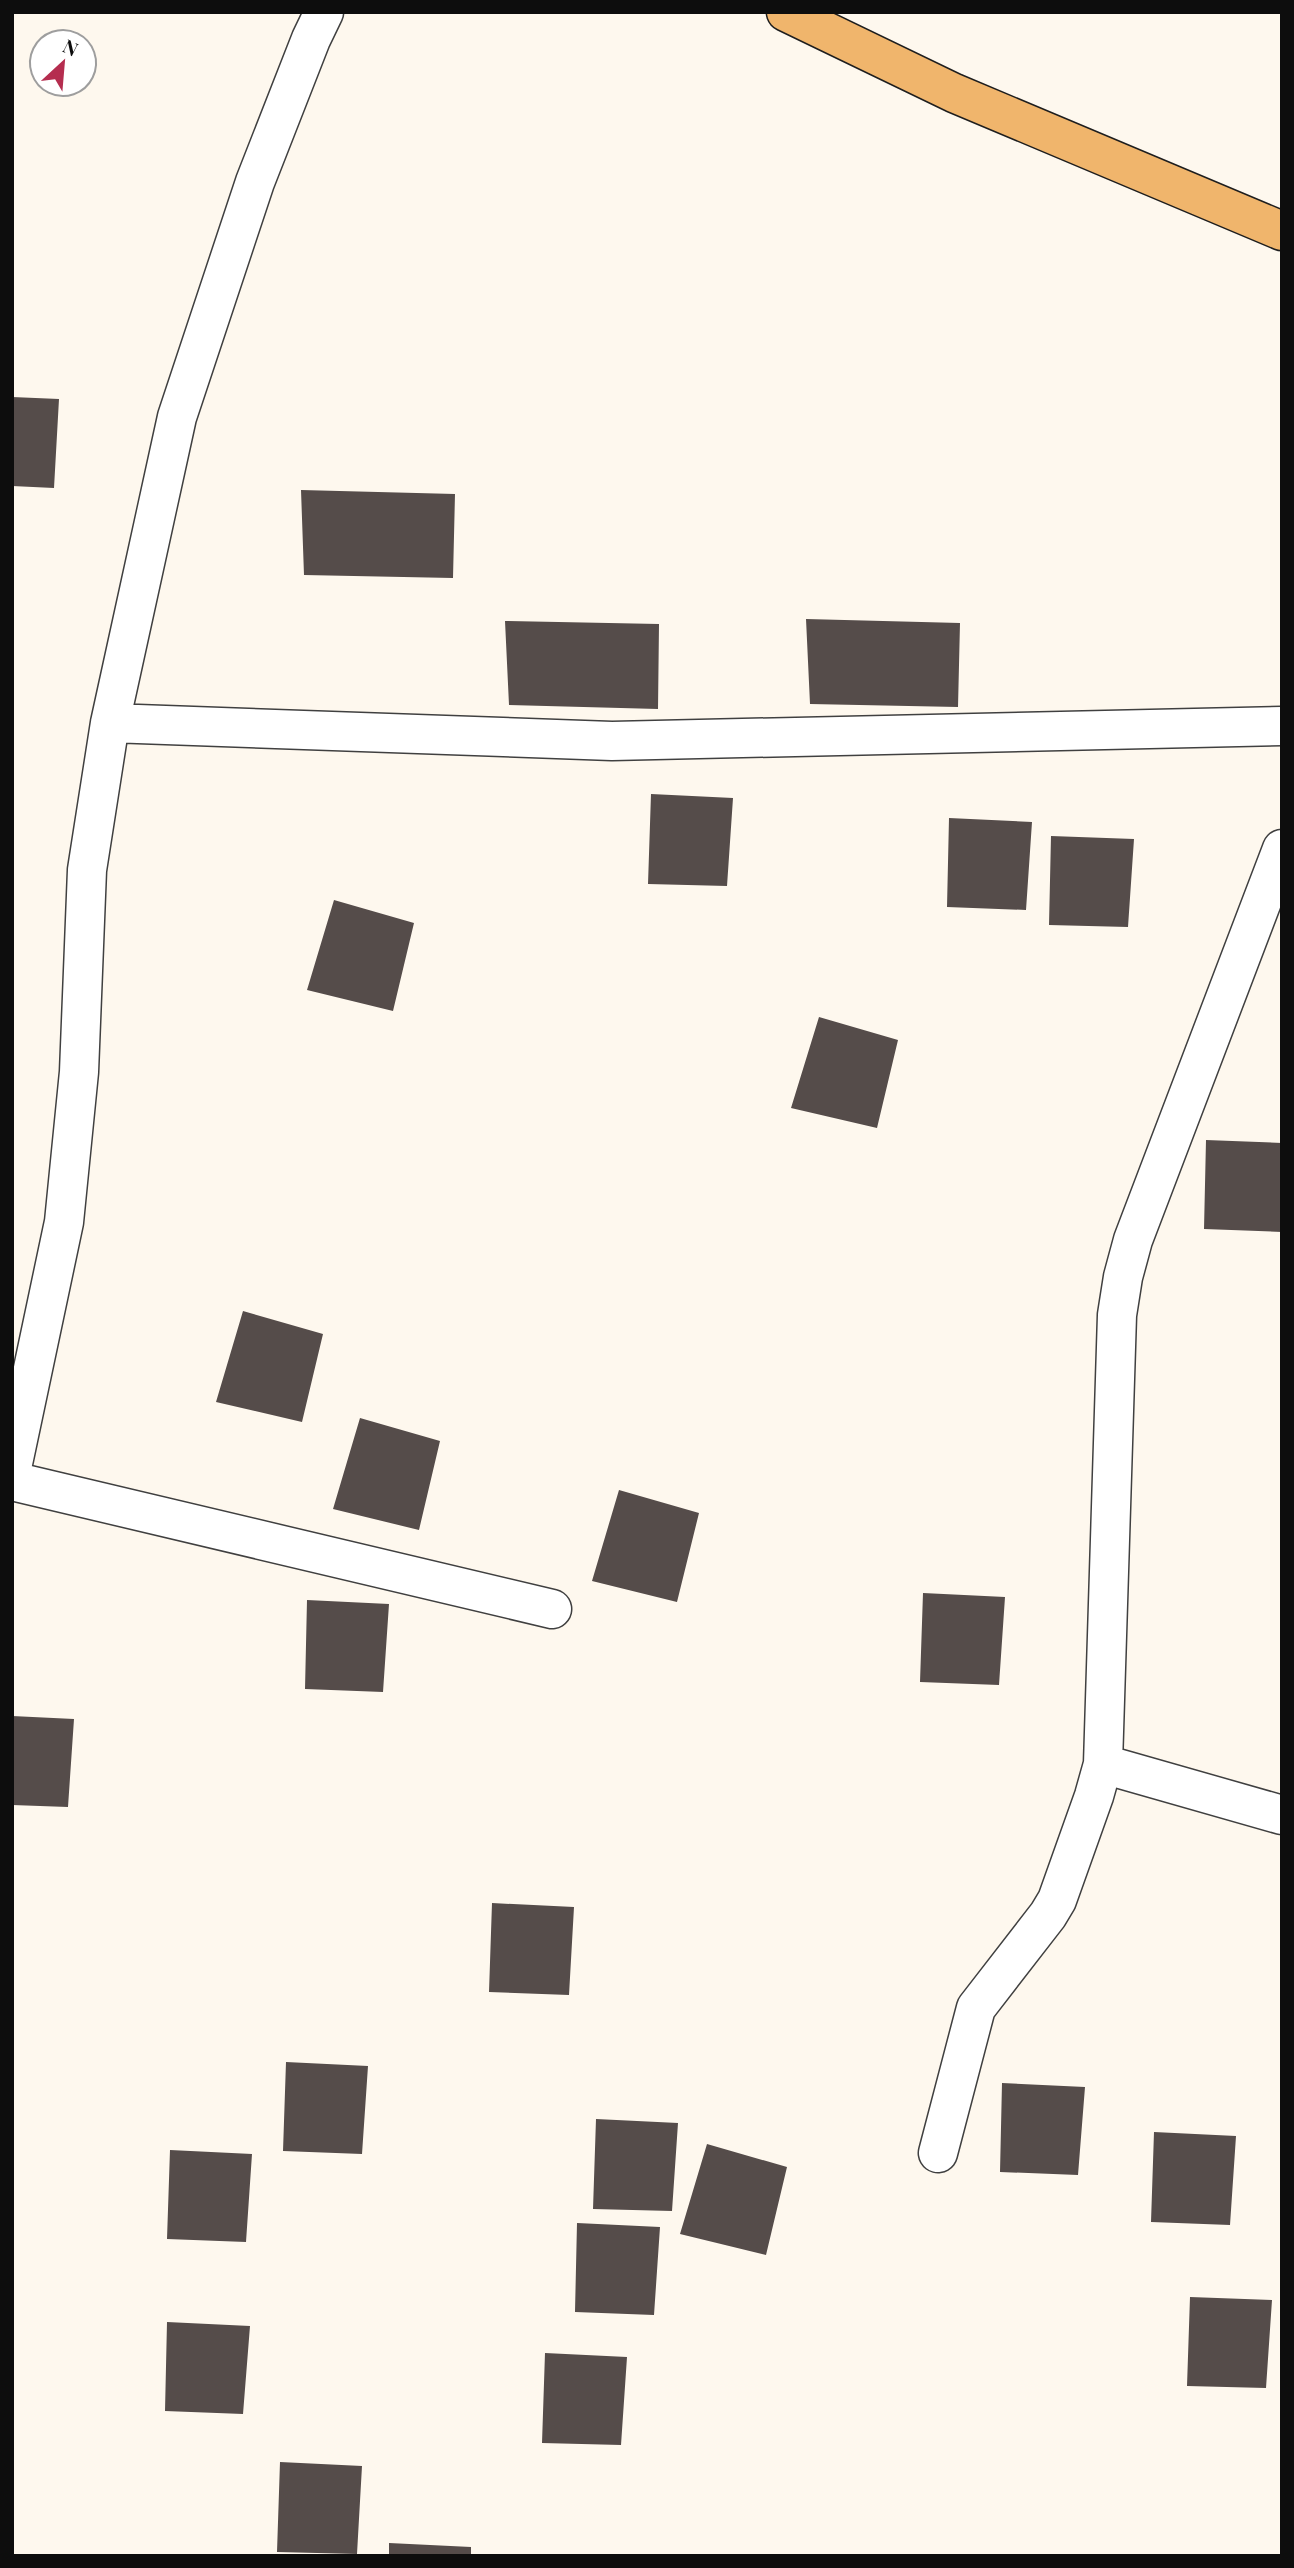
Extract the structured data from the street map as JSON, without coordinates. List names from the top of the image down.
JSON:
{
  "north": "top right"
}
